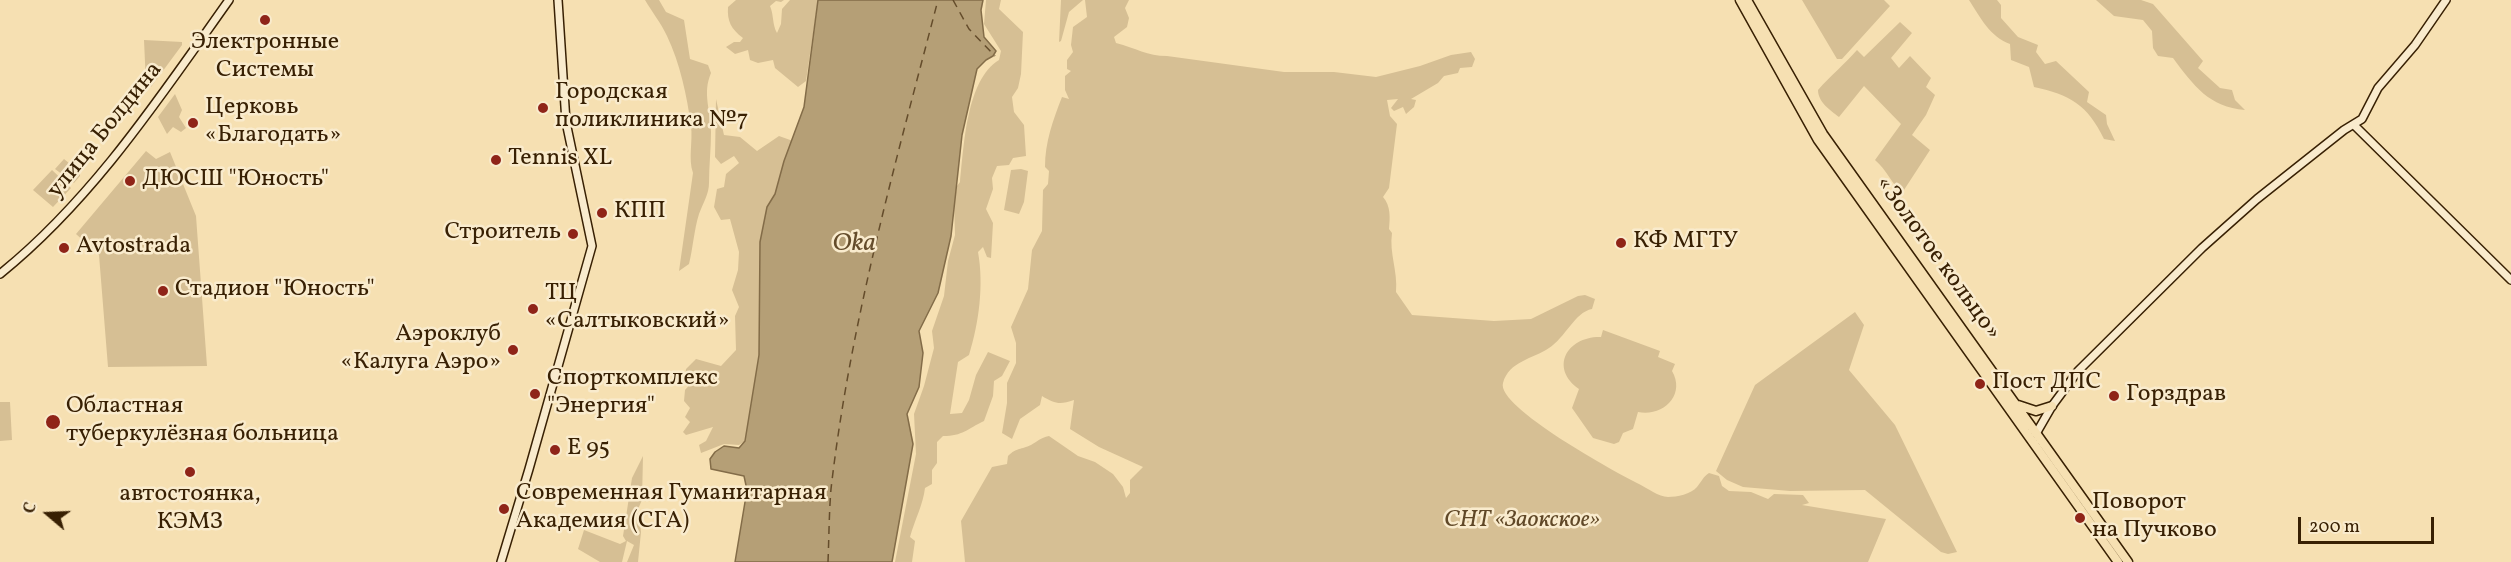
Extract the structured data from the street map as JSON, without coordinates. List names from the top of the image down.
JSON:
{
  "streets": {
    "highway": ["«Золотое кольцо»"],
    "main road": ["улица Болдина"]
  },
  "water": ["Oka"],
  "parks": ["СНТ «Заокское»"],
  "places": [
    "Электронные Системы",
    "Городская поликлиника №7",
    "Церковь «Благодать»",
    "Tennis XL",
    "ДЮСШ \"Юность\"",
    "КПП",
    "Строитель",
    "КФ МГТУ",
    "Avtostrada",
    "Стадион \"Юность\"",
    "ТЦ «Салтыковский»",
    "Аэроклуб «Калуга Аэро»",
    "Пост ДПС",
    "Спорткомплекс \"Энергия\"",
    "Горздрав",
    "Областная туберкулёзная больница",
    "Е 95",
    "автостоянка, КЭМЗ",
    "Современная Гуманитарная Академия (СГА)",
    "Поворот на Пучково"
  ],
  "scale_bar": "200 m",
  "north": "left"
}
